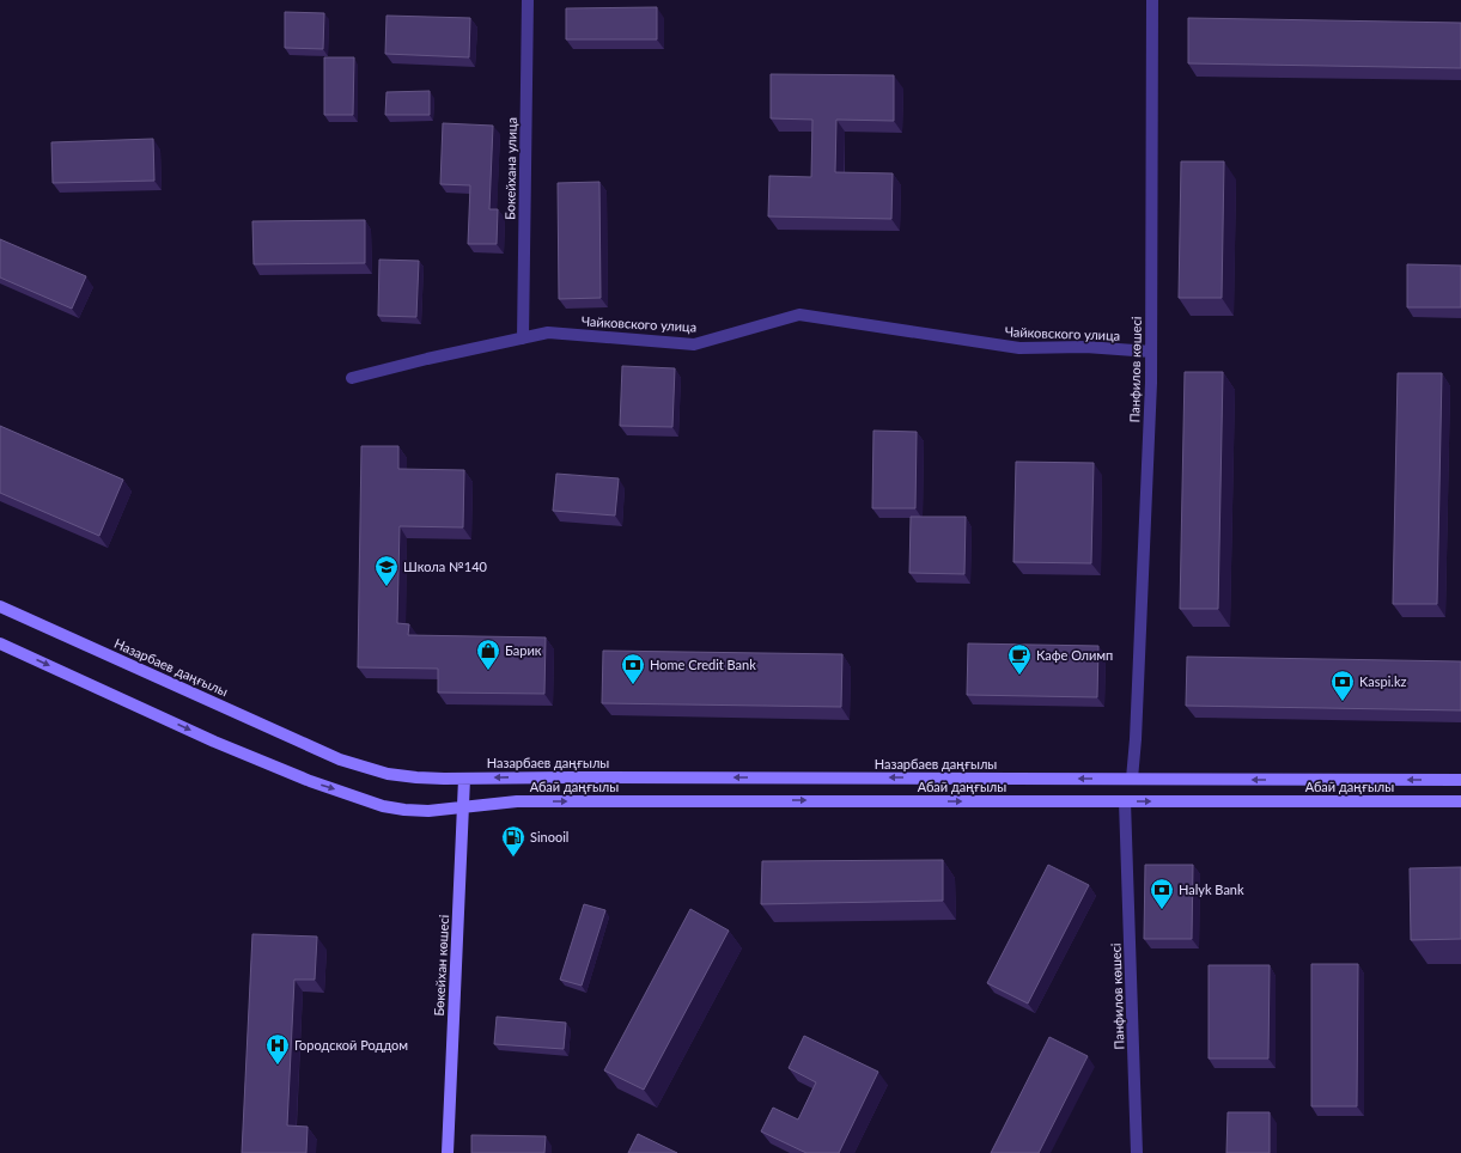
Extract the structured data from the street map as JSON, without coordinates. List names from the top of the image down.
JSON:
{
  "streets": {
    "main road": ["Назарбаев даңғылы", "Абай даңғылы", "Бөкейхан көшесі"],
    "street": ["Бокейхана улица", "Чайковского улица", "Панфилов көшесі"]
  },
  "crossings": [
    ["Бокейхана улица", "Чайковского улица"],
    ["Чайковского улица", "Панфилов көшесі"],
    ["Панфилов көшесі", "Назарбаев даңғылы"],
    ["Панфилов көшесі", "Абай даңғылы"],
    ["Назарбаев даңғылы", "Абай даңғылы"],
    ["Назарбаев даңғылы", "Бөкейхан көшесі"],
    ["Абай даңғылы", "Бөкейхан көшесі"]
  ],
  "one_way": ["Назарбаев даңғылы"],
  "places": {
    "school or university": ["Школа №140"],
    "shop": ["Барик"],
    "cafe": ["Кафе Олимп"],
    "bank": ["Home Credit Bank", "Kaspi.kz", "Halyk Bank"],
    "fuel station": ["Sinooil"],
    "hospital": ["Городской Роддом"]
  }
}
